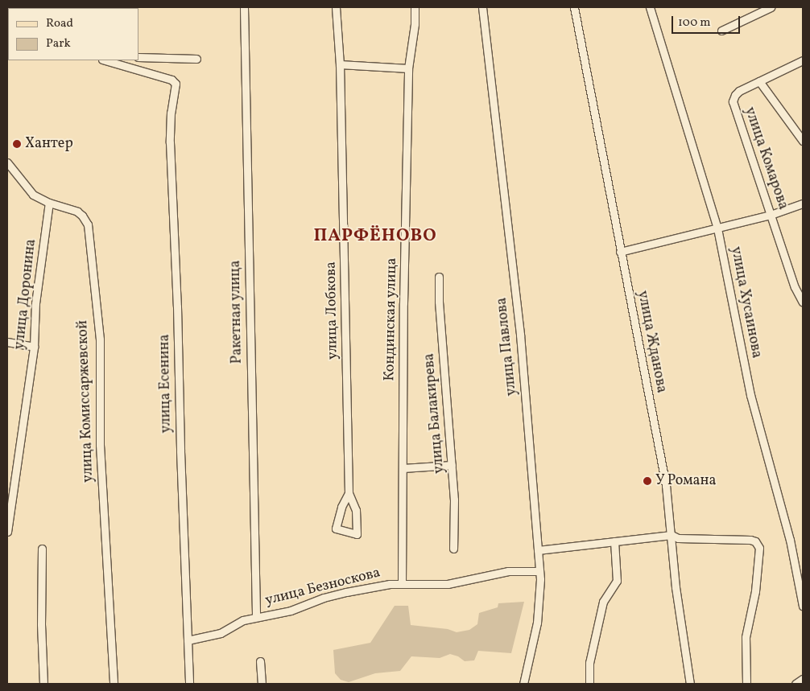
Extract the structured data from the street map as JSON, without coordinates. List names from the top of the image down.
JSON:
{
  "streets": {
    "street": [
      "улица Комарова",
      "улица Доронина",
      "улица Хусаинова",
      "улица Лобкова",
      "Ракетная улица",
      "Кондинская улица",
      "улица Жданова",
      "улица Павлова",
      "улица Есенина",
      "улица Комиссаржевской",
      "улица Балакирева",
      "улица Безноскова"
    ]
  },
  "crossings": [
    ["улица Доронина", "улица Комиссаржевской"],
    ["Ракетная улица", "улица Безноскова"],
    ["Кондинская улица", "улица Безноскова"],
    ["улица Павлова", "улица Безноскова"],
    ["улица Есенина", "улица Безноскова"]
  ],
  "districts": ["ПАРФЁНОВО"],
  "places": ["Хантер", "У Романа"],
  "legend": ["Road", "Park"],
  "scale_bar": "100 m"
}
